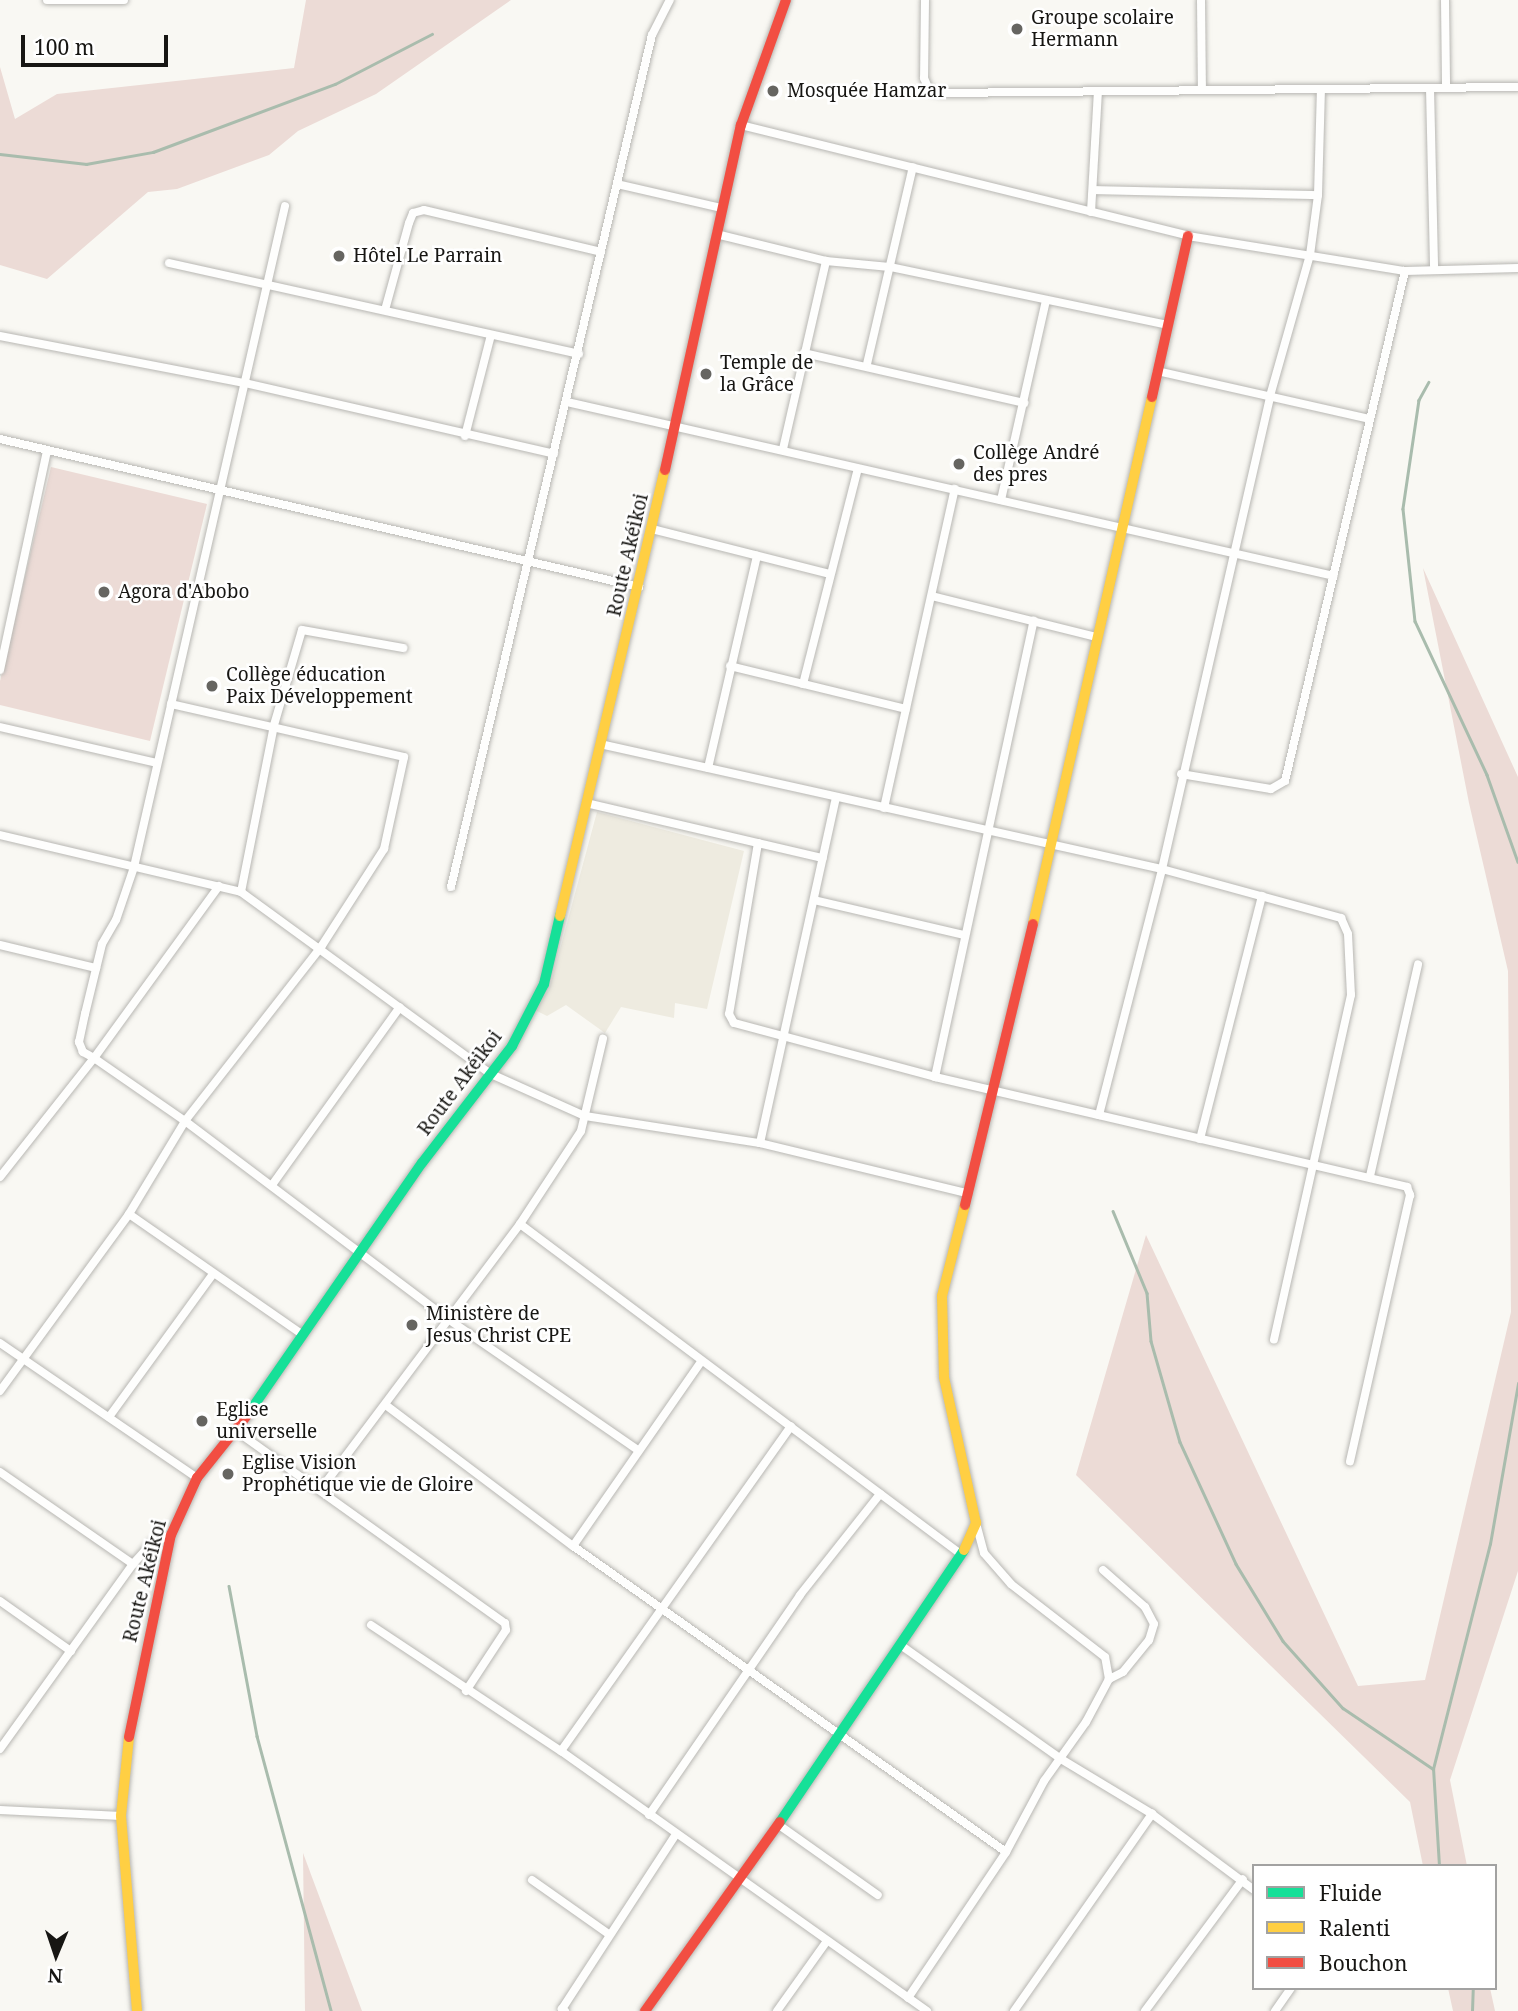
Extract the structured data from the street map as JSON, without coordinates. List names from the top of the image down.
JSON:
{
  "streets": {
    "street": ["Route Akéikoi"]
  },
  "places": [
    "Groupe scolaire Hermann",
    "Mosquée Hamzar",
    "Hôtel Le Parrain",
    "Temple de la Grâce",
    "Collège André des pres",
    "Agora d'Abobo",
    "Collège éducation Paix Développement",
    "Ministère de Jesus Christ CPE",
    "Eglise universelle",
    "Eglise Vision Prophétique vie de Gloire"
  ],
  "legend": ["Fluide", "Ralenti", "Bouchon"],
  "scale_bar": "100 m",
  "north": "bottom"
}
